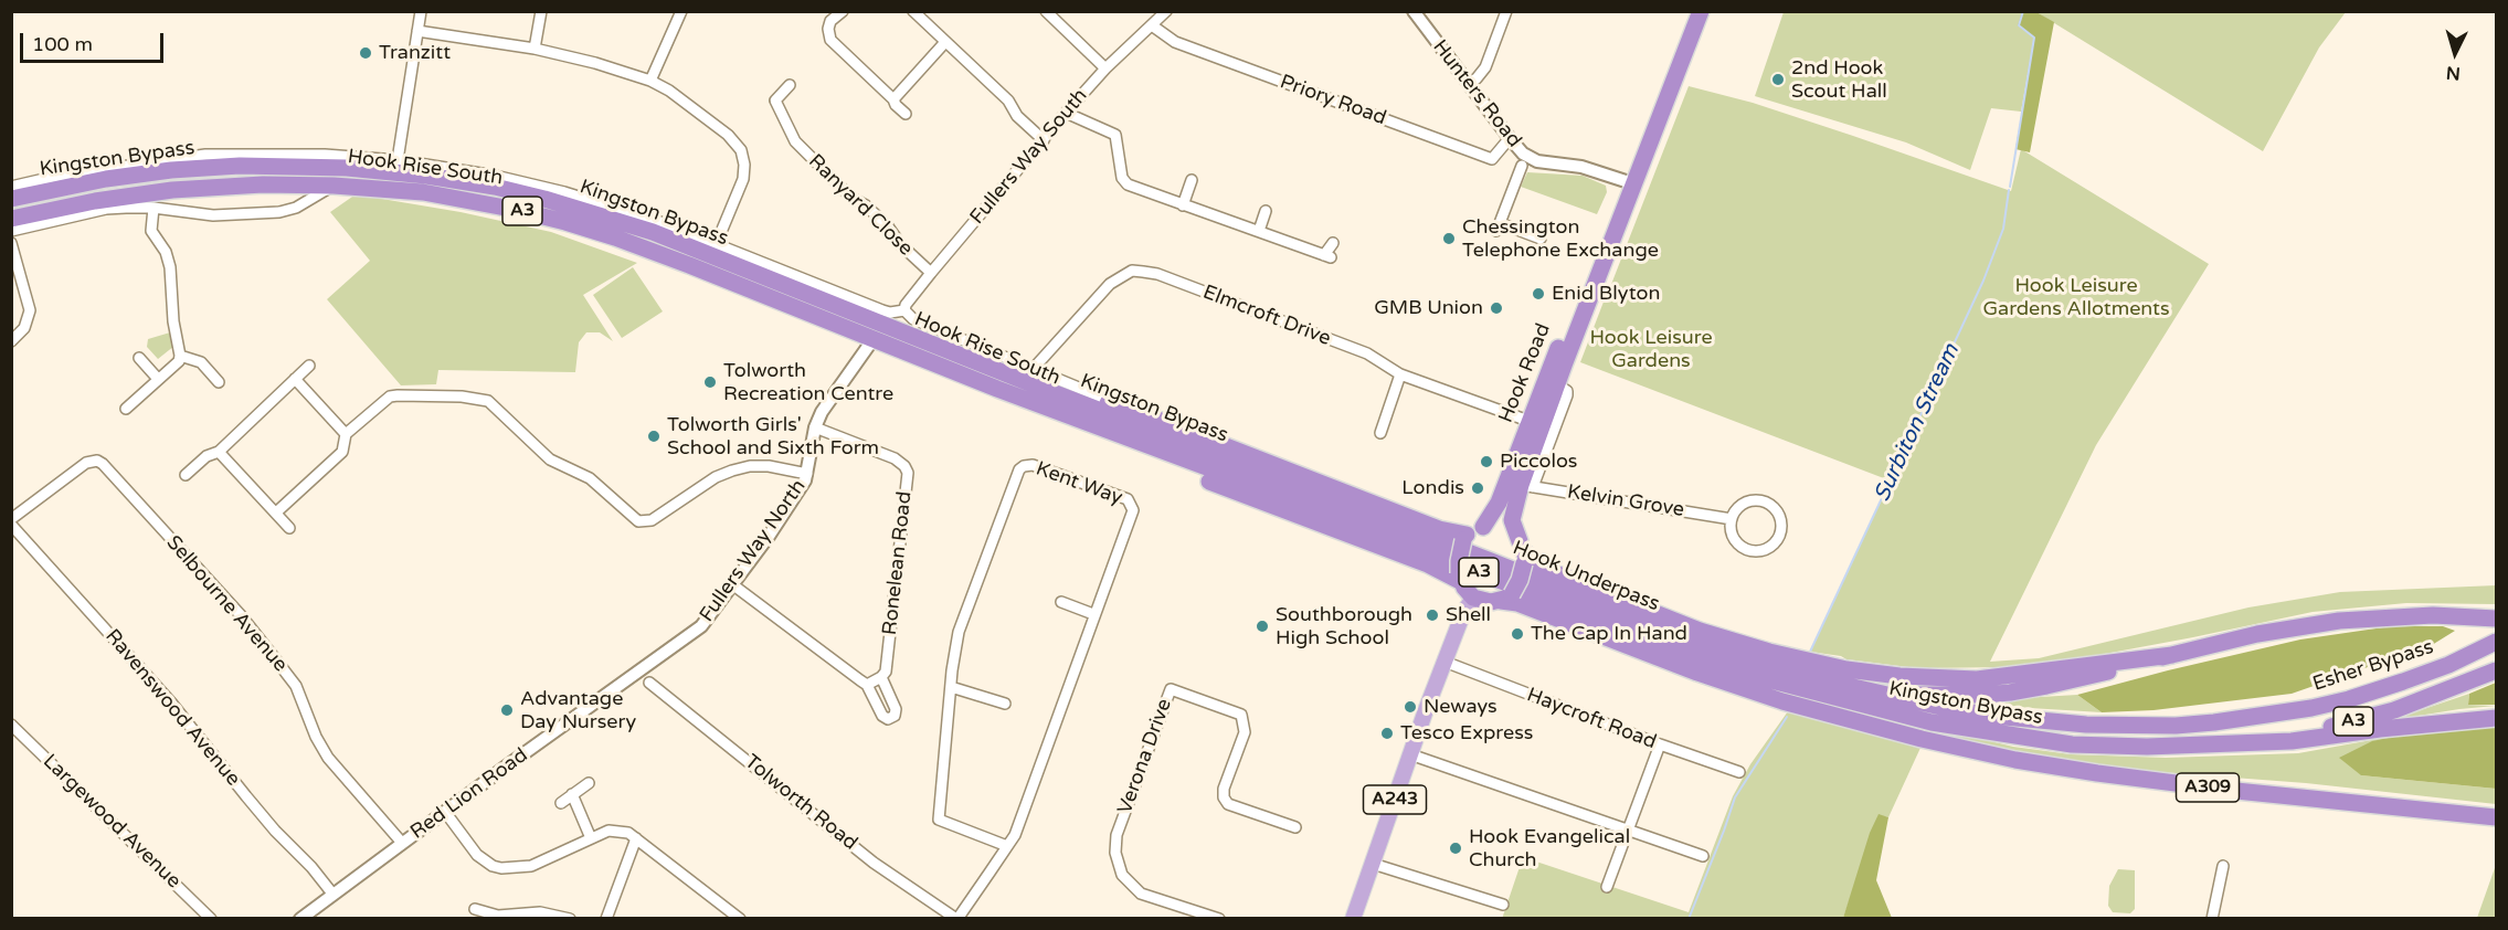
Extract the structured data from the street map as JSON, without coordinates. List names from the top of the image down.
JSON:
{
  "streets": {
    "highway": [
      "Kingston Bypass",
      "A3",
      "Hook Road",
      "Hook Underpass",
      "Esher Bypass",
      "A309"
    ],
    "main road": ["A243"],
    "street": [
      "Hunters Road",
      "Priory Road",
      "Fullers Way South",
      "Hook Rise South",
      "Ranyard Close",
      "Elmcroft Drive",
      "Kent Way",
      "Kelvin Grove",
      "Fullers Way North",
      "Ronelean Road",
      "Selbourne Avenue",
      "Ravenswood Avenue",
      "Haycroft Road",
      "Verona Drive",
      "Red Lion Road",
      "Tolworth Road",
      "Largewood Avenue"
    ]
  },
  "crossings": [
    ["Hunters Road", "Priory Road"],
    ["Hunters Road", "Hook Road"],
    ["Priory Road", "Fullers Way South"],
    ["Fullers Way South", "Hook Rise South"],
    ["Fullers Way South", "Ranyard Close"],
    ["Kingston Bypass", "A3"],
    ["Kingston Bypass", "Fullers Way North"],
    ["Kingston Bypass", "Hook Underpass"],
    ["Hook Rise South", "Elmcroft Drive"],
    ["Elmcroft Drive", "Hook Road"],
    ["Hook Road", "A309"],
    ["Hook Road", "A243"],
    ["Kent Way", "Tolworth Road"],
    ["Fullers Way North", "Ronelean Road"],
    ["Fullers Way North", "Red Lion Road"],
    ["Hook Underpass", "Esher Bypass"],
    ["Selbourne Avenue", "Ravenswood Avenue"],
    ["Selbourne Avenue", "Red Lion Road"],
    ["Ravenswood Avenue", "Red Lion Road"],
    ["Haycroft Road", "A243"],
    ["A309", "A243"]
  ],
  "water": ["Surbiton Stream"],
  "parks": ["Hook Leisure Gardens Allotments", "Hook Leisure Gardens"],
  "places": [
    "Tranzitt",
    "2nd Hook Scout Hall",
    "Chessington Telephone Exchange",
    "Enid Blyton",
    "GMB Union",
    "Tolworth Recreation Centre",
    "Tolworth Girls' School and Sixth Form",
    "Piccolos",
    "Londis",
    "Shell",
    "Southborough High School",
    "The Cap In Hand",
    "Neways",
    "Advantage Day Nursery",
    "Tesco Express",
    "Hook Evangelical Church"
  ],
  "scale_bar": "100 m",
  "north": "bottom"
}
